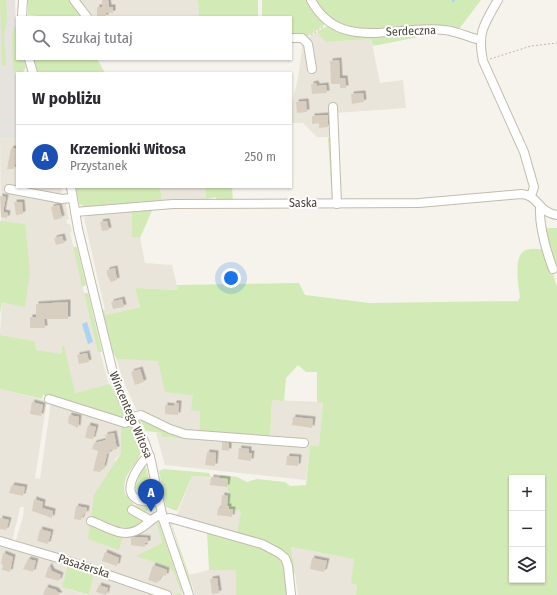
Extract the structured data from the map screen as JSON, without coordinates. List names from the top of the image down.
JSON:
{
  "streets": {
    "street": [
      "Serdeczna",
      "Saska",
      "Wincentego Witosa",
      "Pasażerska"
    ]
  },
  "crossings": [
    ["Saska", "Wincentego Witosa"]
  ],
  "page": {
    "search": "Szukaj tutaj",
    "heading": "W pobliżu",
    "list": [
      {
        "mark": "A",
        "name": "Krzemionki Witosa",
        "note": "Przystanek",
        "value": "250 m"
      }
    ],
    "map_buttons": ["+", "−"],
    "pins": "A"
  }
}
